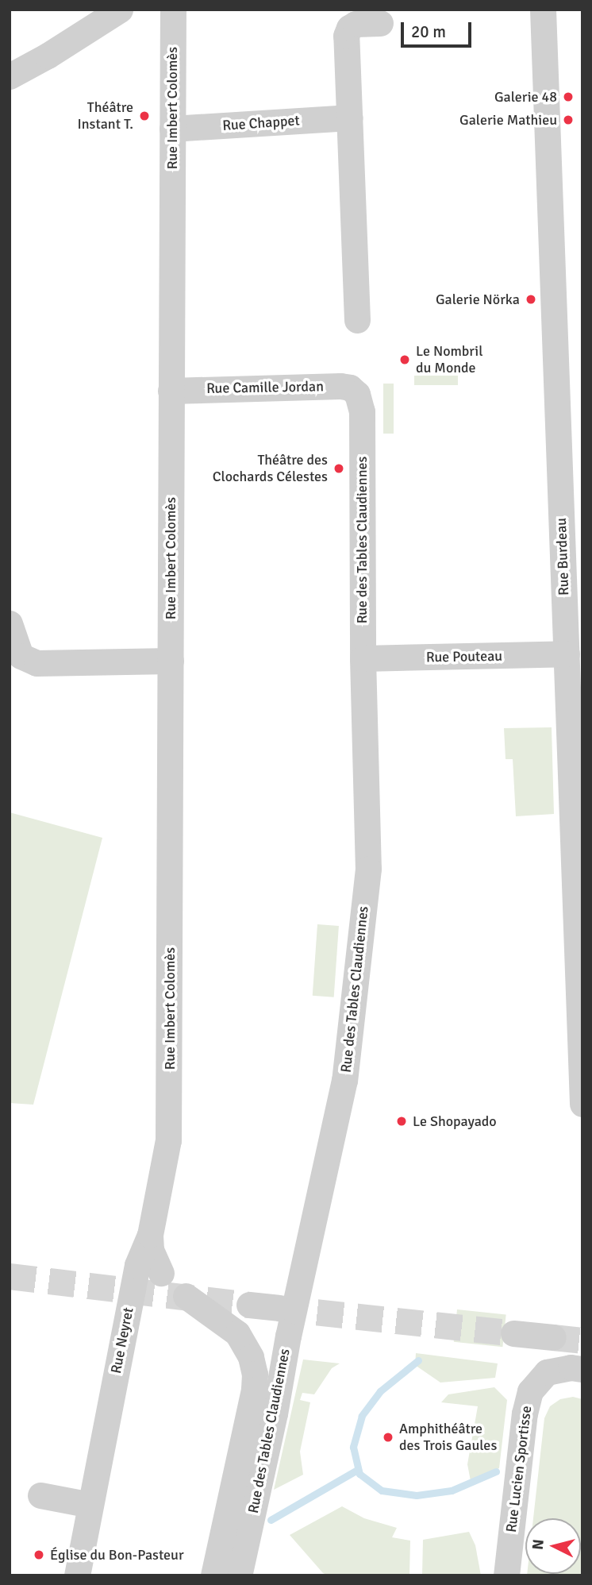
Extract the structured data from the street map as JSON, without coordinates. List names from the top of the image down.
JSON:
{
  "streets": {
    "street": [
      "Rue Imbert Colomès",
      "Rue Chappet",
      "Rue Camille Jordan",
      "Rue des Tables Claudiennes",
      "Rue Burdeau",
      "Rue Pouteau",
      "Rue Neyret",
      "Rue Lucien Sportisse"
    ]
  },
  "crossings": [
    ["Rue Imbert Colomès", "Rue Chappet"],
    ["Rue Imbert Colomès", "Rue Camille Jordan"],
    ["Rue Imbert Colomès", "Rue Neyret"],
    ["Rue Camille Jordan", "Rue des Tables Claudiennes"],
    ["Rue des Tables Claudiennes", "Rue Pouteau"],
    ["Rue Burdeau", "Rue Pouteau"]
  ],
  "places": [
    "Galerie 48",
    "Théâtre Instant T.",
    "Galerie Mathieu",
    "Galerie Nörka",
    "Le Nombril du Monde",
    "Théâtre des Clochards Célestes",
    "Le Shopayado",
    "Amphithéâtre des Trois Gaules",
    "Église du Bon-Pasteur"
  ],
  "scale_bar": "20 m",
  "north": "left"
}
